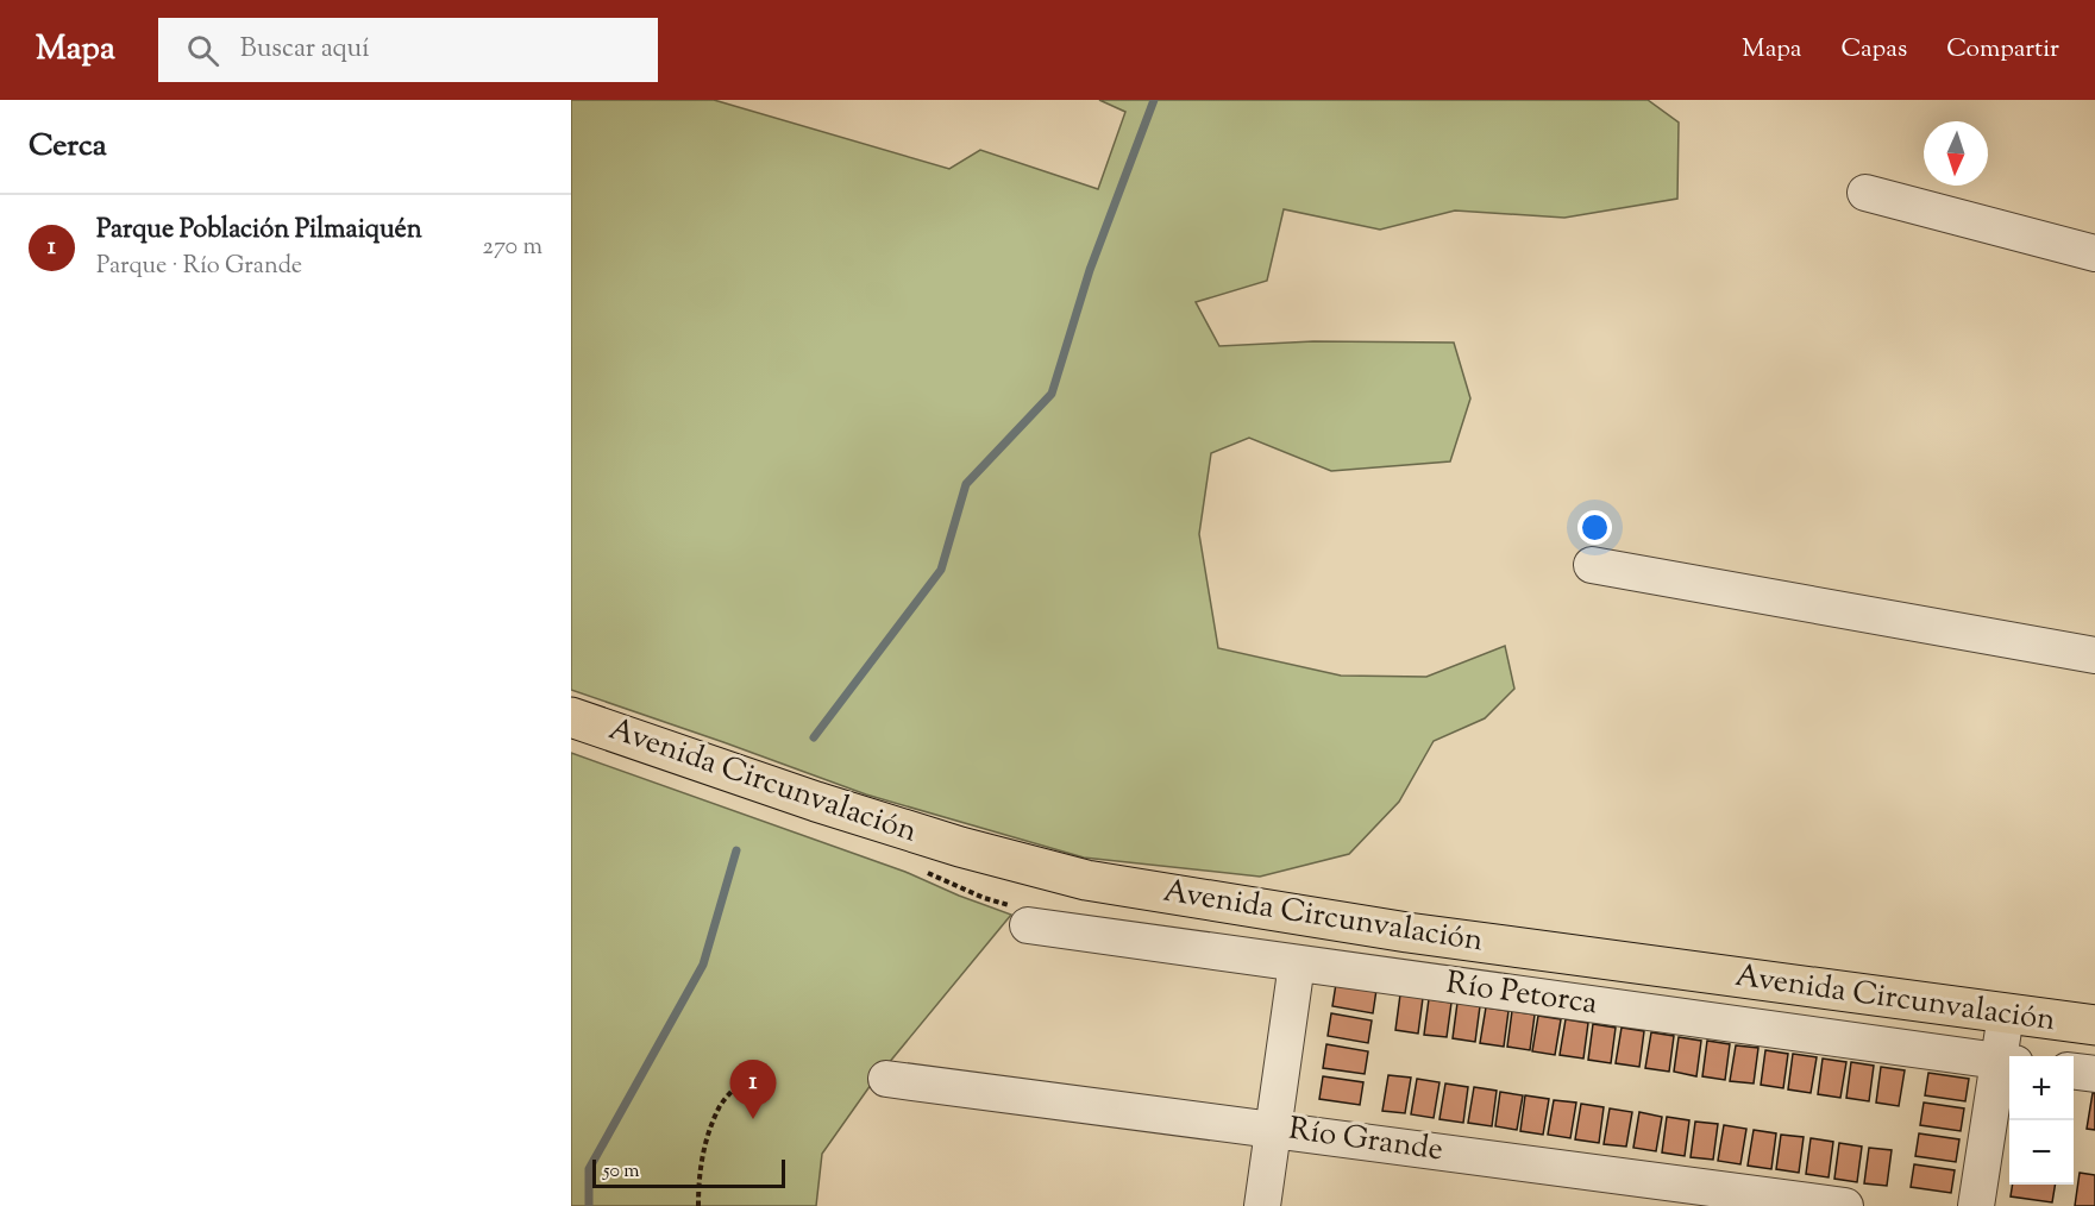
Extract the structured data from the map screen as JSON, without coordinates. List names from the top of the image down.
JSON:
{
  "streets": {
    "main road": ["Avenida Circunvalación"],
    "street": ["Río Petorca", "Río Grande"]
  },
  "scale_bar": "50 m",
  "north": "bottom",
  "page": {
    "header": "Mapa",
    "search": "Buscar aquí",
    "nav": ["Mapa", "Capas", "Compartir"],
    "heading": "Cerca",
    "list": [
      {
        "mark": "1",
        "name": "Parque Población Pilmaiquén",
        "note": "Parque · Río Grande",
        "value": "270 m"
      }
    ],
    "map_buttons": ["+", "−"],
    "pins": "1",
    "scale": "50 m"
  }
}
